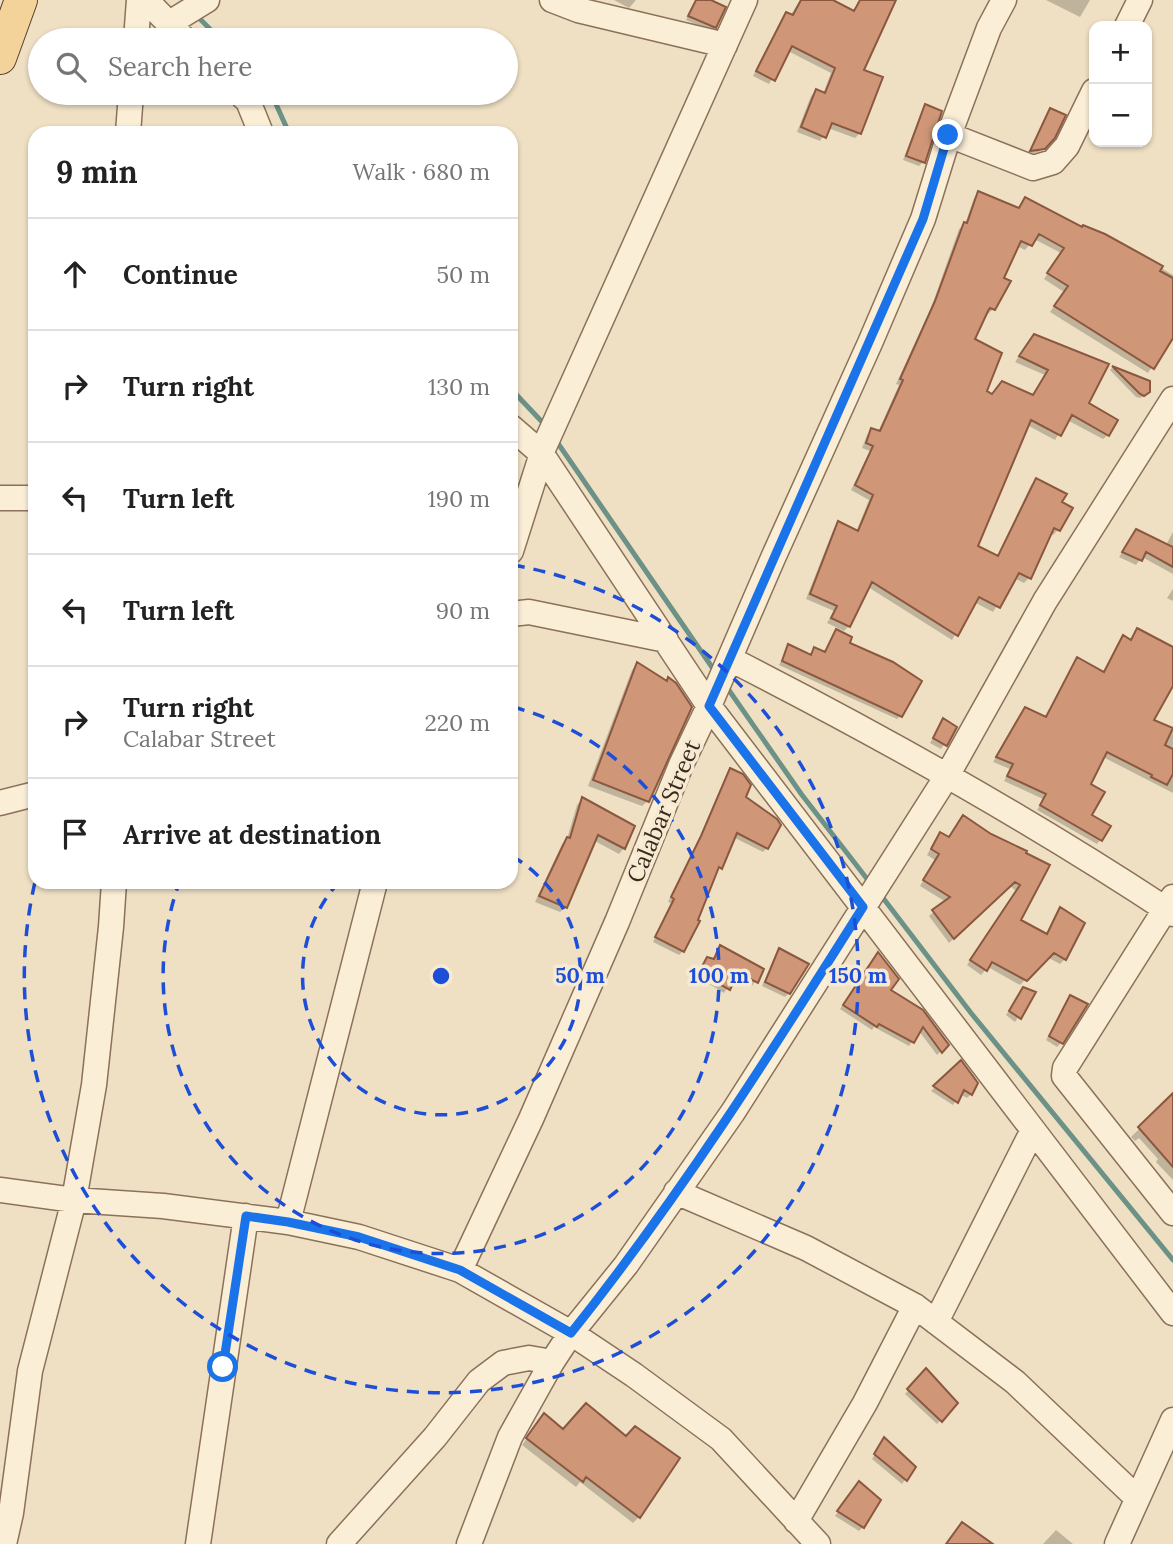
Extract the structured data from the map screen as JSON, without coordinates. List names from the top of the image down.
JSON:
{
  "streets": {
    "street": ["Calabar Street"]
  },
  "page": {
    "map_buttons": ["+", "−"],
    "search": "Search here",
    "heading": ["9 min", "Walk · 680 m"],
    "list": [
      ["Continue", "50 m"],
      ["Turn right", "130 m"],
      ["Turn left", "190 m"],
      ["Turn left", "90 m"],
      ["Turn right", "Calabar Street", "220 m"],
      "Arrive at destination"
    ]
  },
  "rings": ["50 m", "100 m", "150 m"]
}
